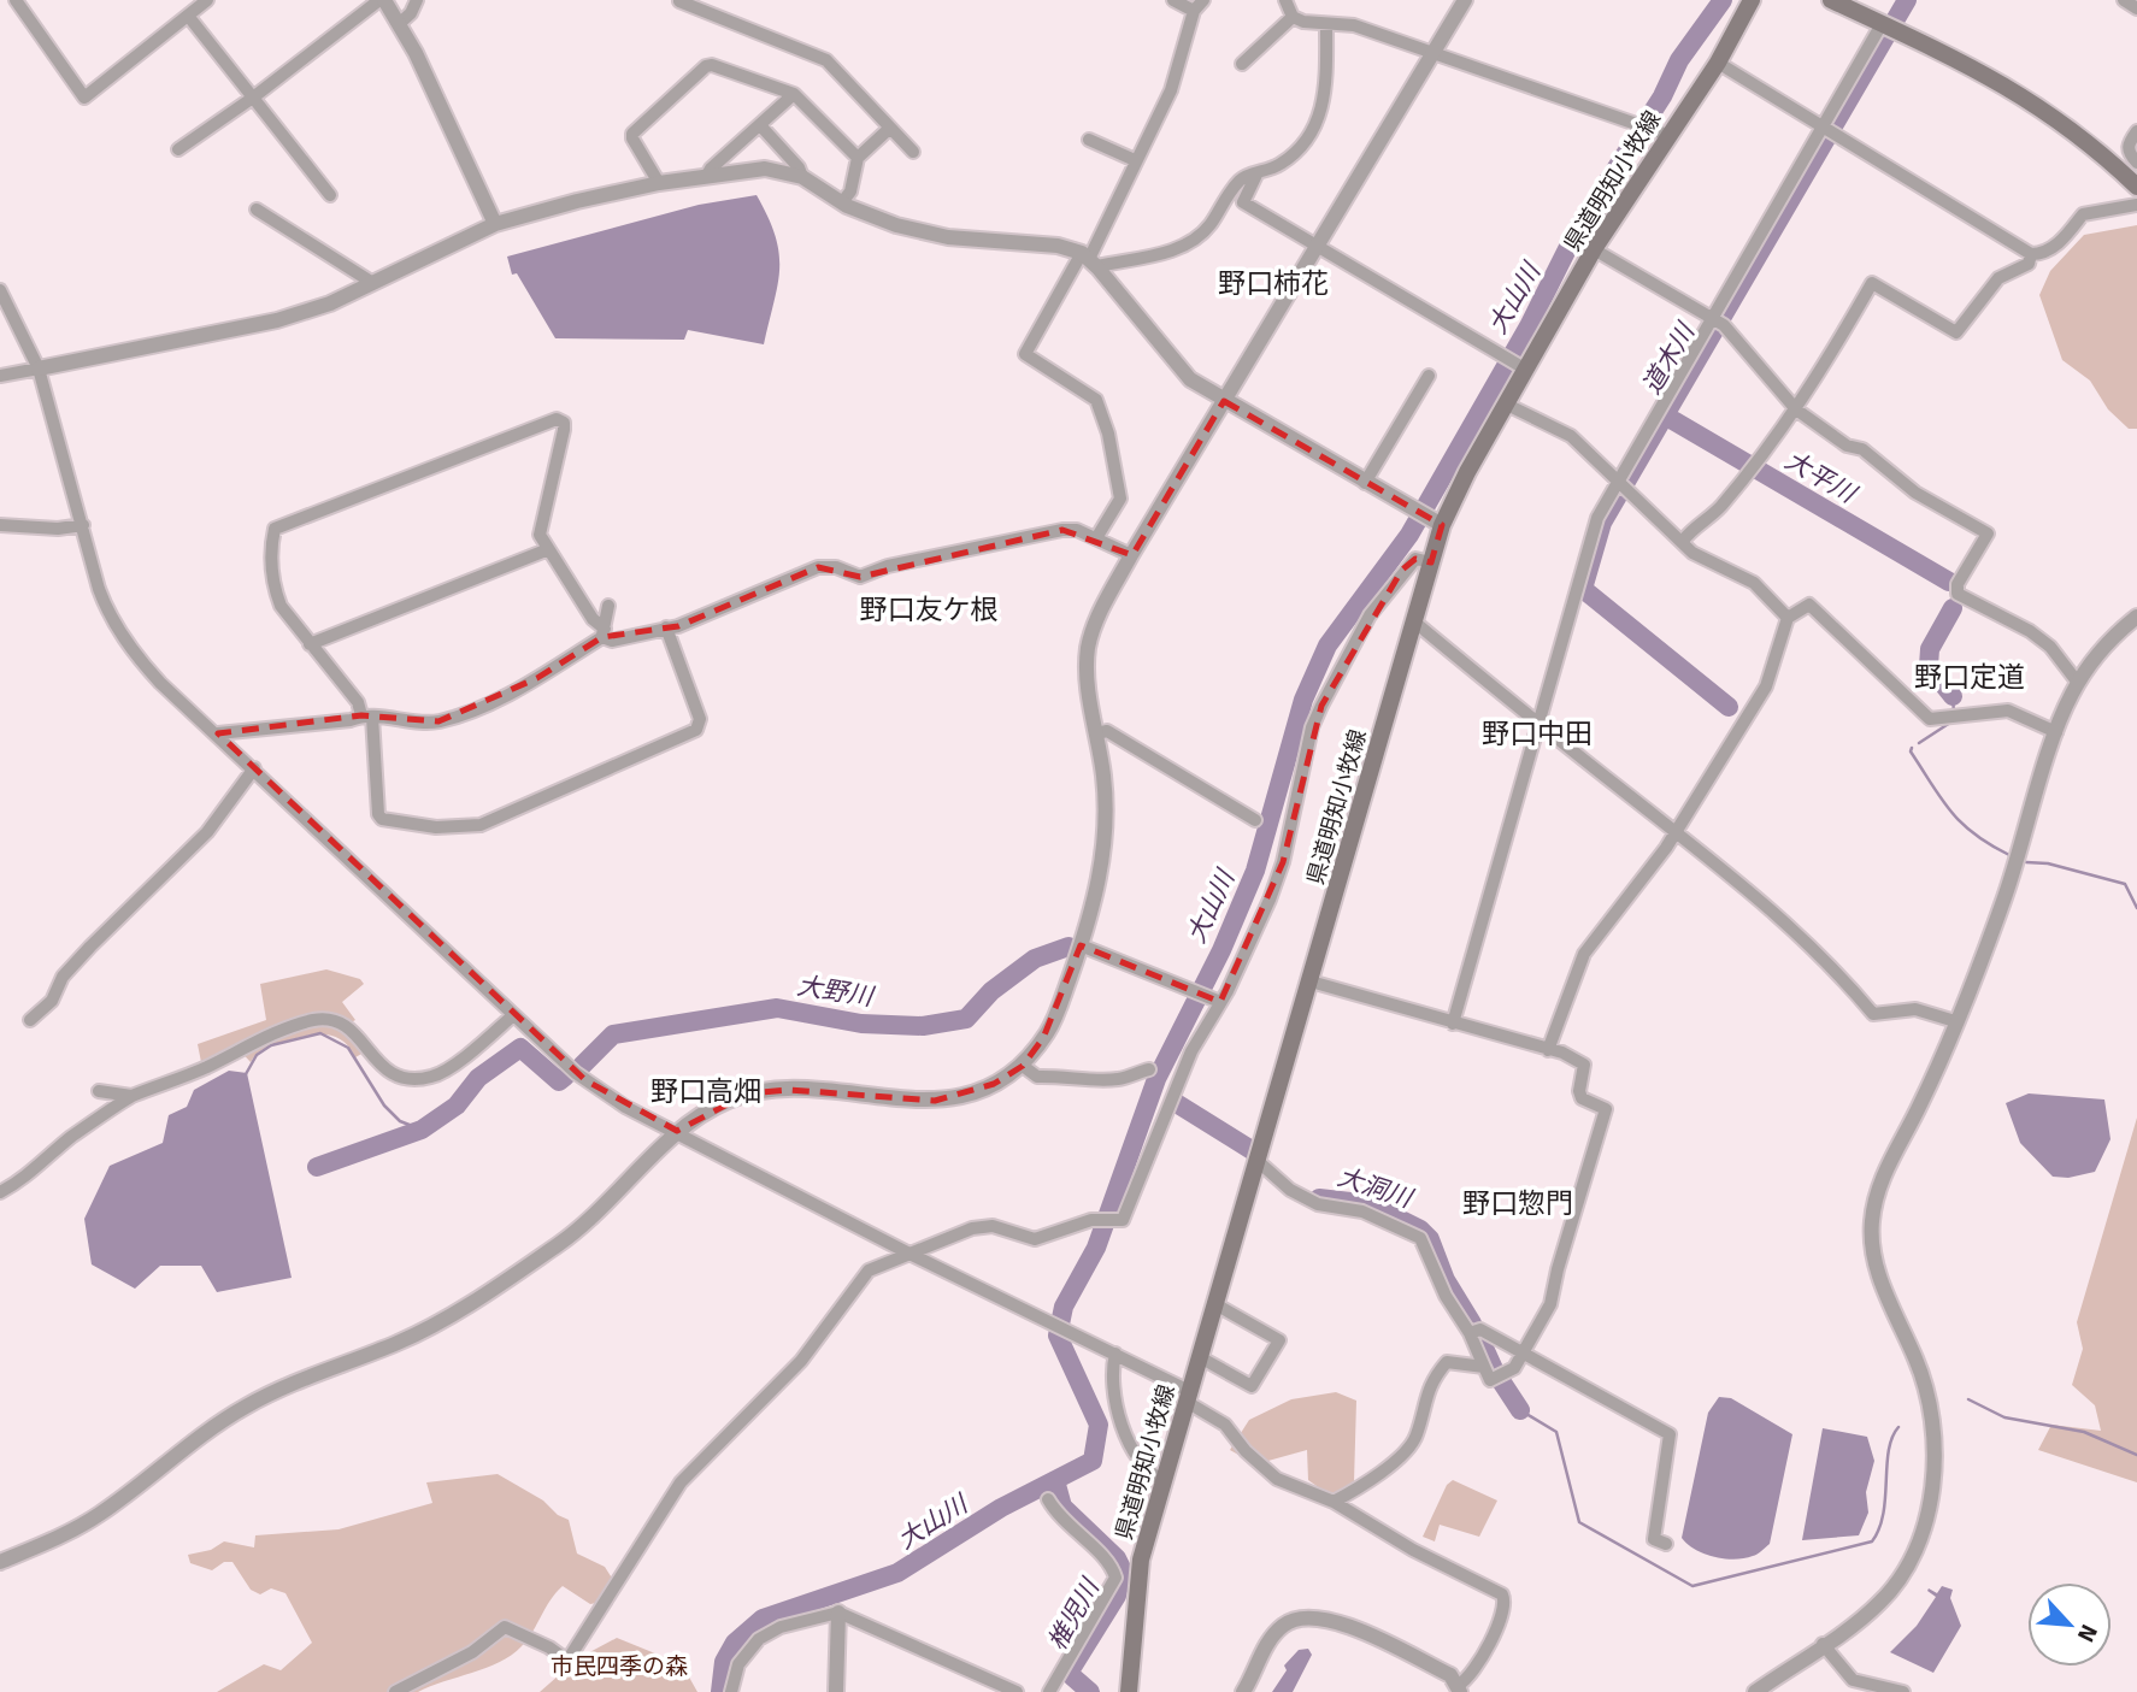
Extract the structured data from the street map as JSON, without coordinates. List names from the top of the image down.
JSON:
{
  "streets": {
    "main road": ["県道明知小牧線"]
  },
  "districts": [
    "野口柿花",
    "野口友ケ根",
    "野口定道",
    "野口中田",
    "野口高畑",
    "野口惣門"
  ],
  "water": [
    "大山川",
    "道木川",
    "大平川",
    "大野川",
    "大洞川",
    "椎児川"
  ],
  "parks": ["市民四季の森"],
  "north": "bottom right"
}
